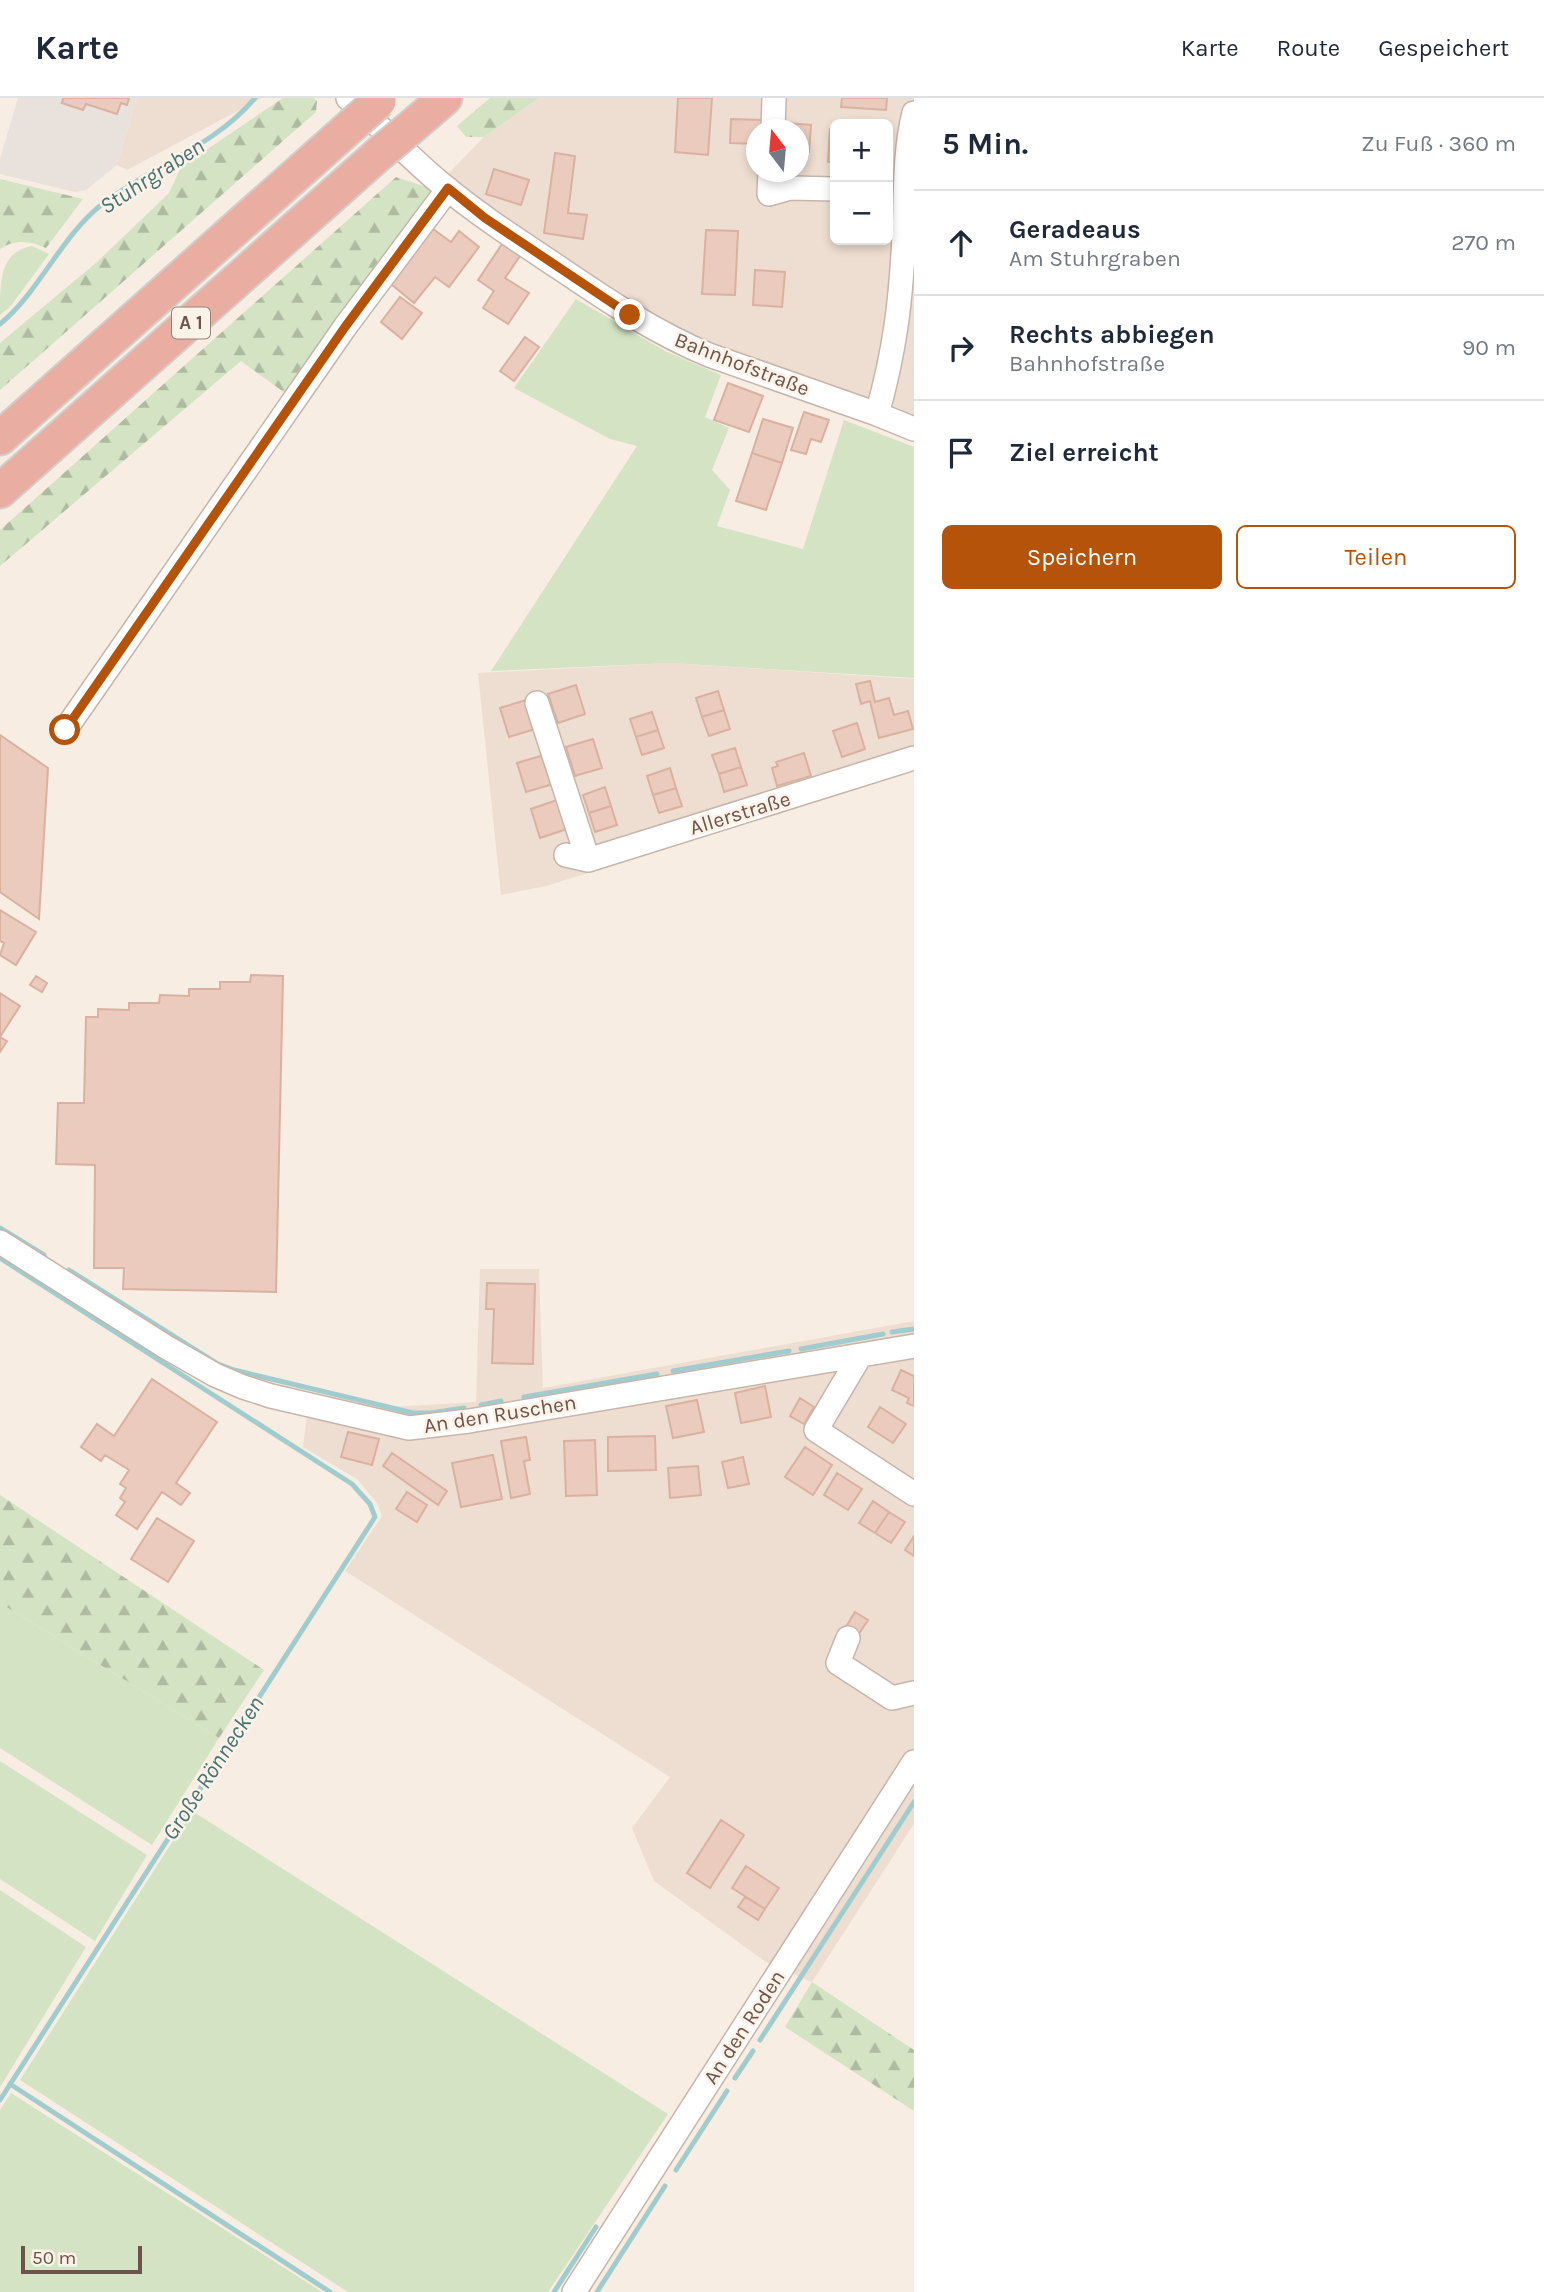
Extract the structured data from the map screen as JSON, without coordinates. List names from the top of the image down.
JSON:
{
  "streets": {
    "highway": ["A 1"],
    "street": [
      "Bahnhofstraße",
      "Allerstraße",
      "An den Ruschen",
      "An den Roden"
    ]
  },
  "crossings": [
    ["A 1", "Bahnhofstraße"]
  ],
  "water": ["Stuhrgraben", "Große Rönnecken"],
  "scale_bar": "50 m",
  "north": "top",
  "page": {
    "header": "Karte",
    "nav": ["Karte", "Route", "Gespeichert"],
    "heading": ["5 Min.", "Zu Fuß · 360 m"],
    "map_buttons": ["+", "−"],
    "list": [
      ["Geradeaus", "Am Stuhrgraben", "270 m"],
      ["Rechts abbiegen", "Bahnhofstraße", "90 m"],
      "Ziel erreicht"
    ],
    "buttons": ["Speichern", "Teilen"],
    "scale": "50 m"
  }
}
